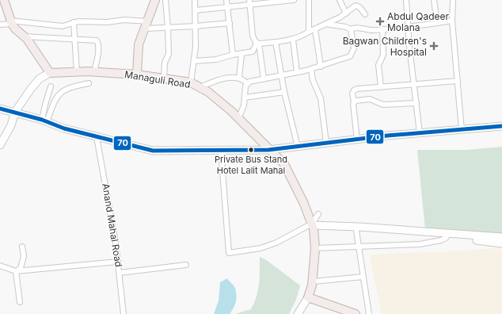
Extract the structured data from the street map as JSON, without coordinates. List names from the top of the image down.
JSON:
{
  "streets": {
    "main road": ["Managuli Road"],
    "street": ["Anand Mahal Road"]
  },
  "places": {
    "health": ["Abdul Qadeer Molana", "Bagwan Children's Hospital"],
    "other": ["Private Bus Stand Hotel Lalit Mahal"]
  },
  "lines": ["transit line 70"]
}
